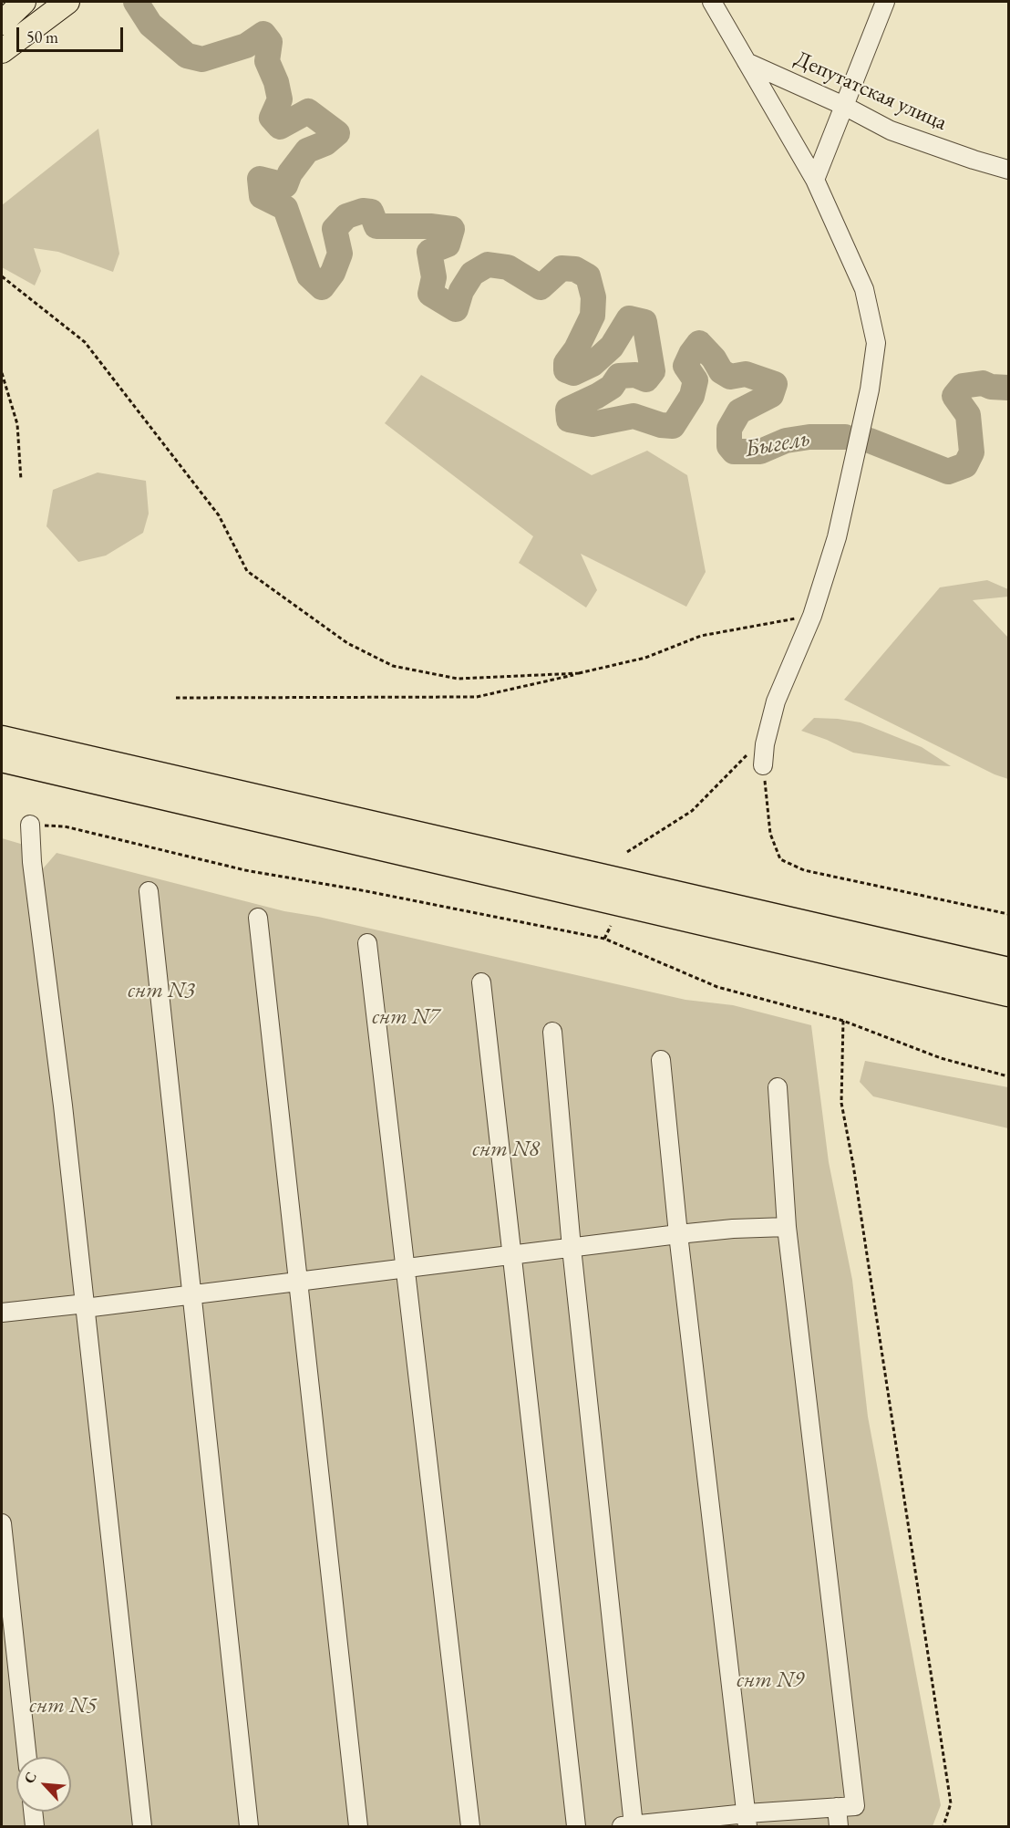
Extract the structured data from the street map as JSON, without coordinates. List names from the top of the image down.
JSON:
{
  "streets": {
    "street": ["Депутатская улица"]
  },
  "water": ["Быгель"],
  "parks": [
    "снт N3",
    "снт N7",
    "снт N8",
    "снт N9",
    "снт N5"
  ],
  "scale_bar": "50 m",
  "north": "top left"
}
